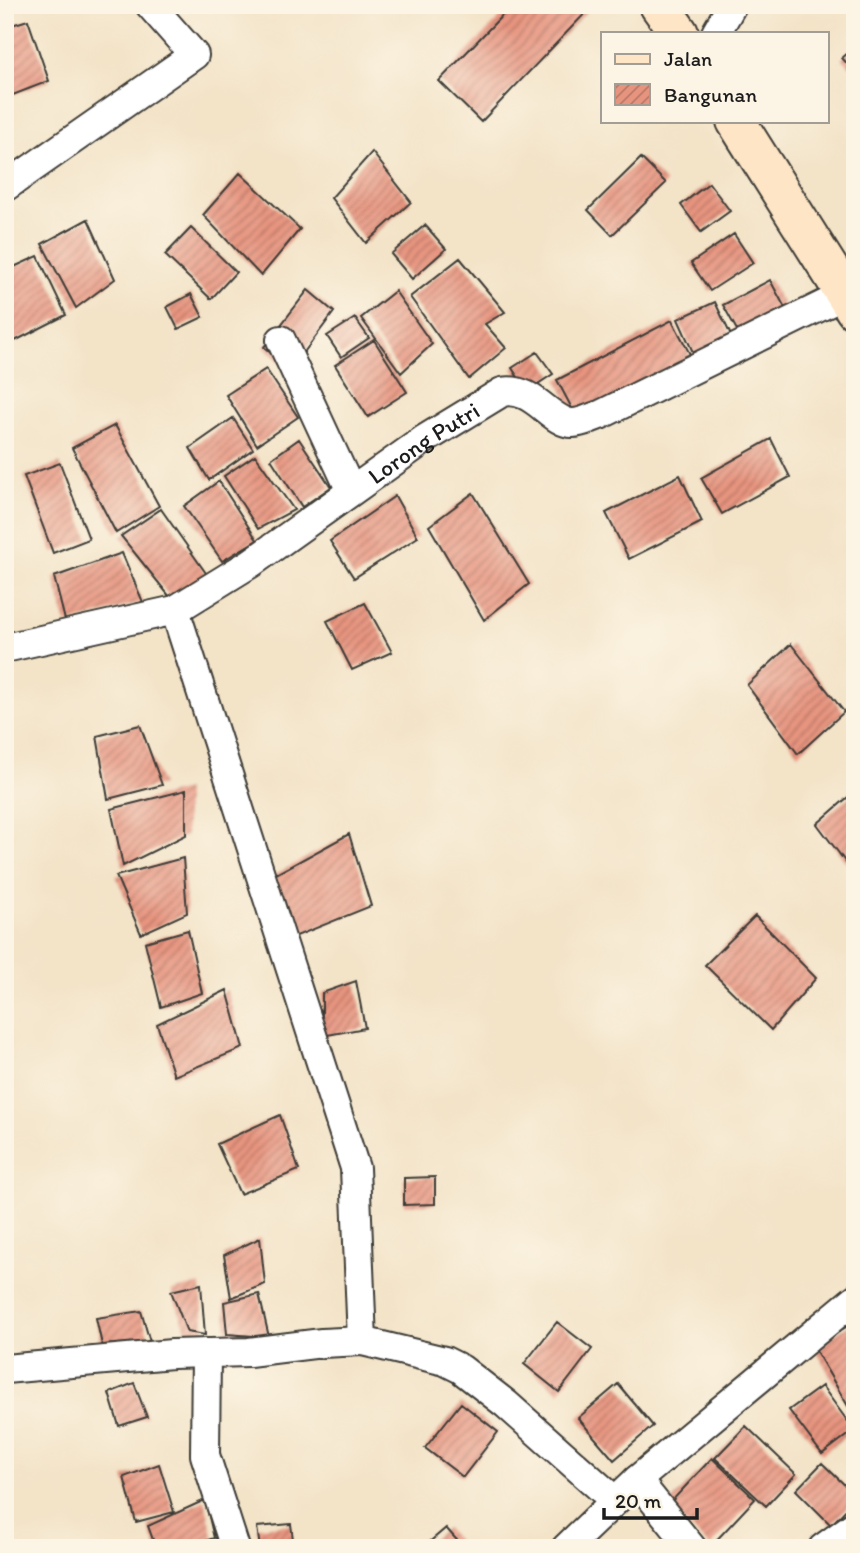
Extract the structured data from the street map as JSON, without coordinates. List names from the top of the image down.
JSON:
{
  "streets": {
    "street": ["Lorong Putri"]
  },
  "legend": ["Jalan", "Bangunan"],
  "scale_bar": "20 m"
}
